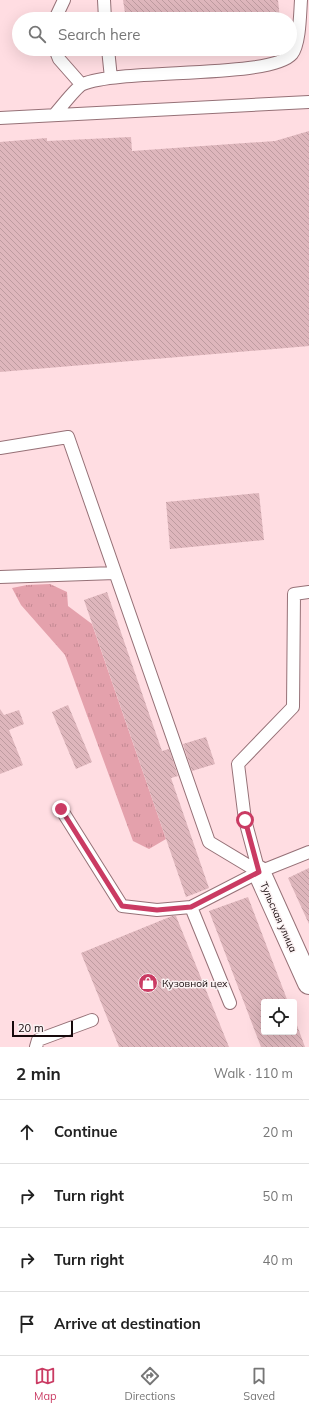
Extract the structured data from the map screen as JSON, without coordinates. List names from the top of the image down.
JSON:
{
  "streets": {
    "street": ["Тульская улица"]
  },
  "places": {
    "shop": ["Кузовной цех"]
  },
  "scale_bar": "20 m",
  "page": {
    "search": "Search here",
    "scale": "20 m",
    "heading": ["2 min", "Walk · 110 m"],
    "list": [
      ["Continue", "20 m"],
      ["Turn right", "50 m"],
      ["Turn right", "40 m"],
      "Arrive at destination"
    ],
    "nav": ["Map", "Directions", "Saved"]
  }
}
